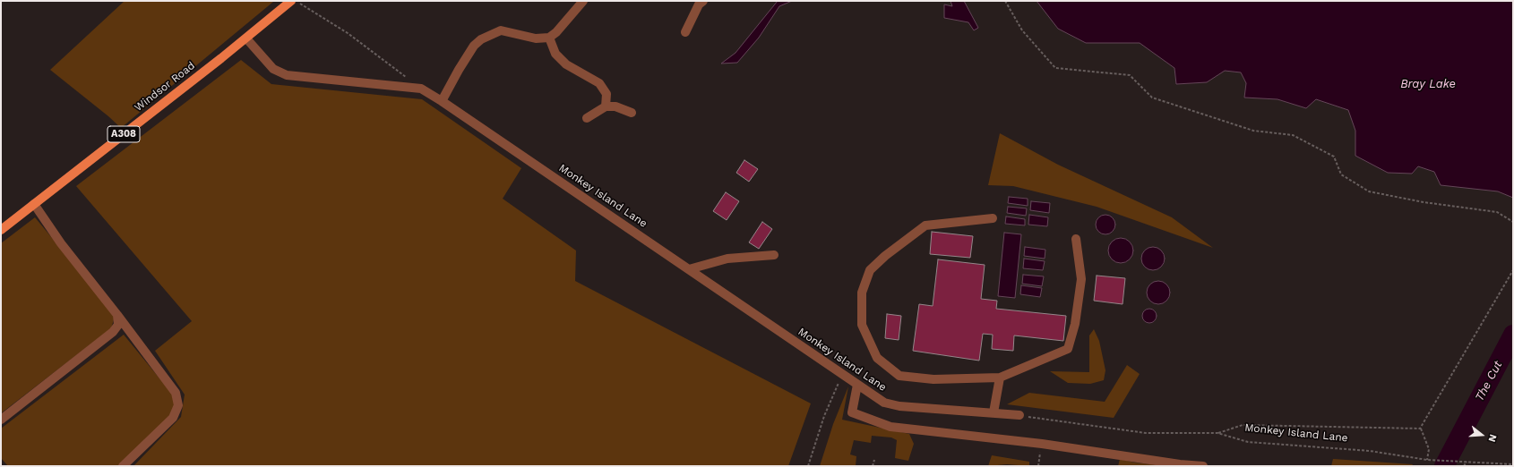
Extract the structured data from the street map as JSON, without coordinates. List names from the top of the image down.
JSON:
{
  "streets": {
    "main road": ["Windsor Road", "A308"],
    "street": ["Monkey Island Lane"]
  },
  "crossings": [
    ["Windsor Road", "Monkey Island Lane"]
  ],
  "water": ["Bray Lake", "The Cut"],
  "north": "right"
}
